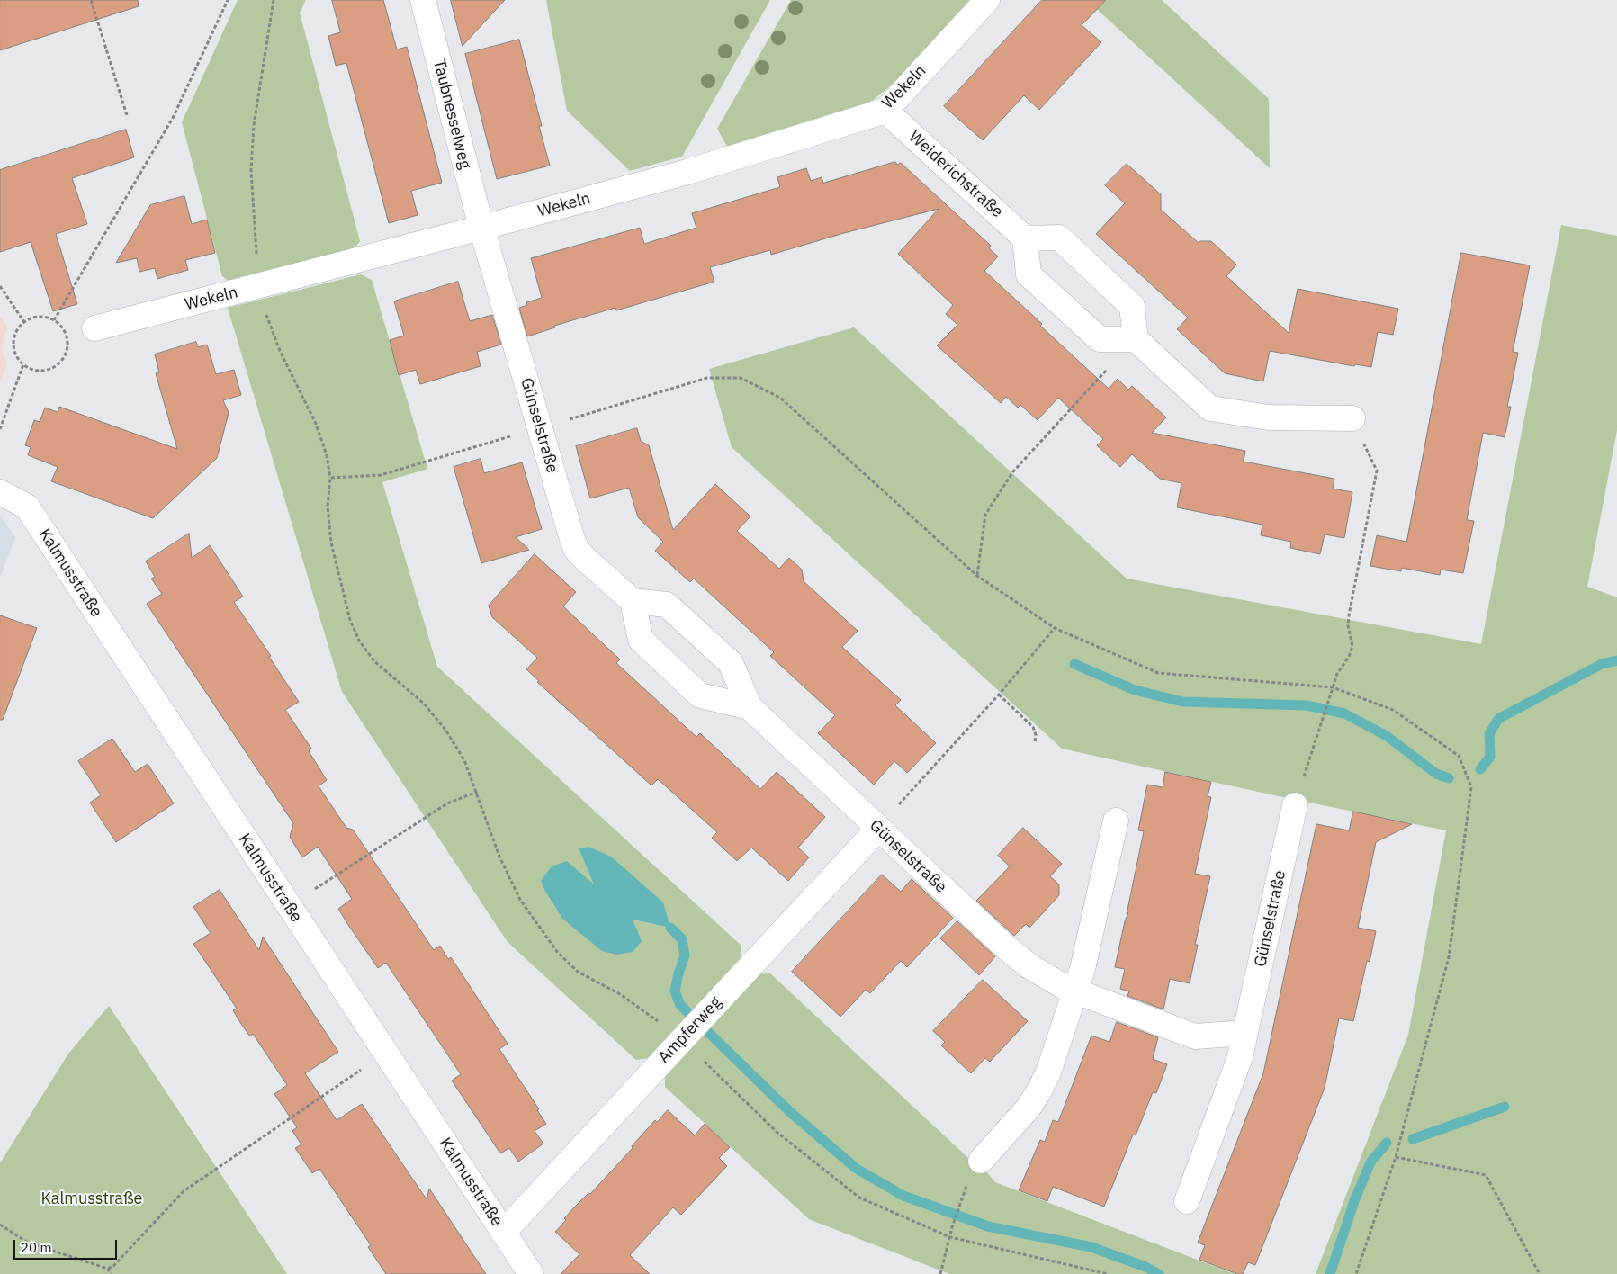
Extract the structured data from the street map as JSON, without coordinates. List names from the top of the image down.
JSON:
{
  "streets": {
    "street": [
      "Wekeln",
      "Taubnesselweg",
      "Weiderichstraße",
      "Günselstraße",
      "Kalmusstraße",
      "Ampferweg"
    ]
  },
  "crossings": [
    ["Wekeln", "Taubnesselweg"],
    ["Wekeln", "Weiderichstraße"],
    ["Wekeln", "Günselstraße"],
    ["Taubnesselweg", "Günselstraße"],
    ["Günselstraße", "Ampferweg"],
    ["Kalmusstraße", "Ampferweg"]
  ],
  "parks": ["Kalmusstraße"],
  "scale_bar": "20 m"
}
